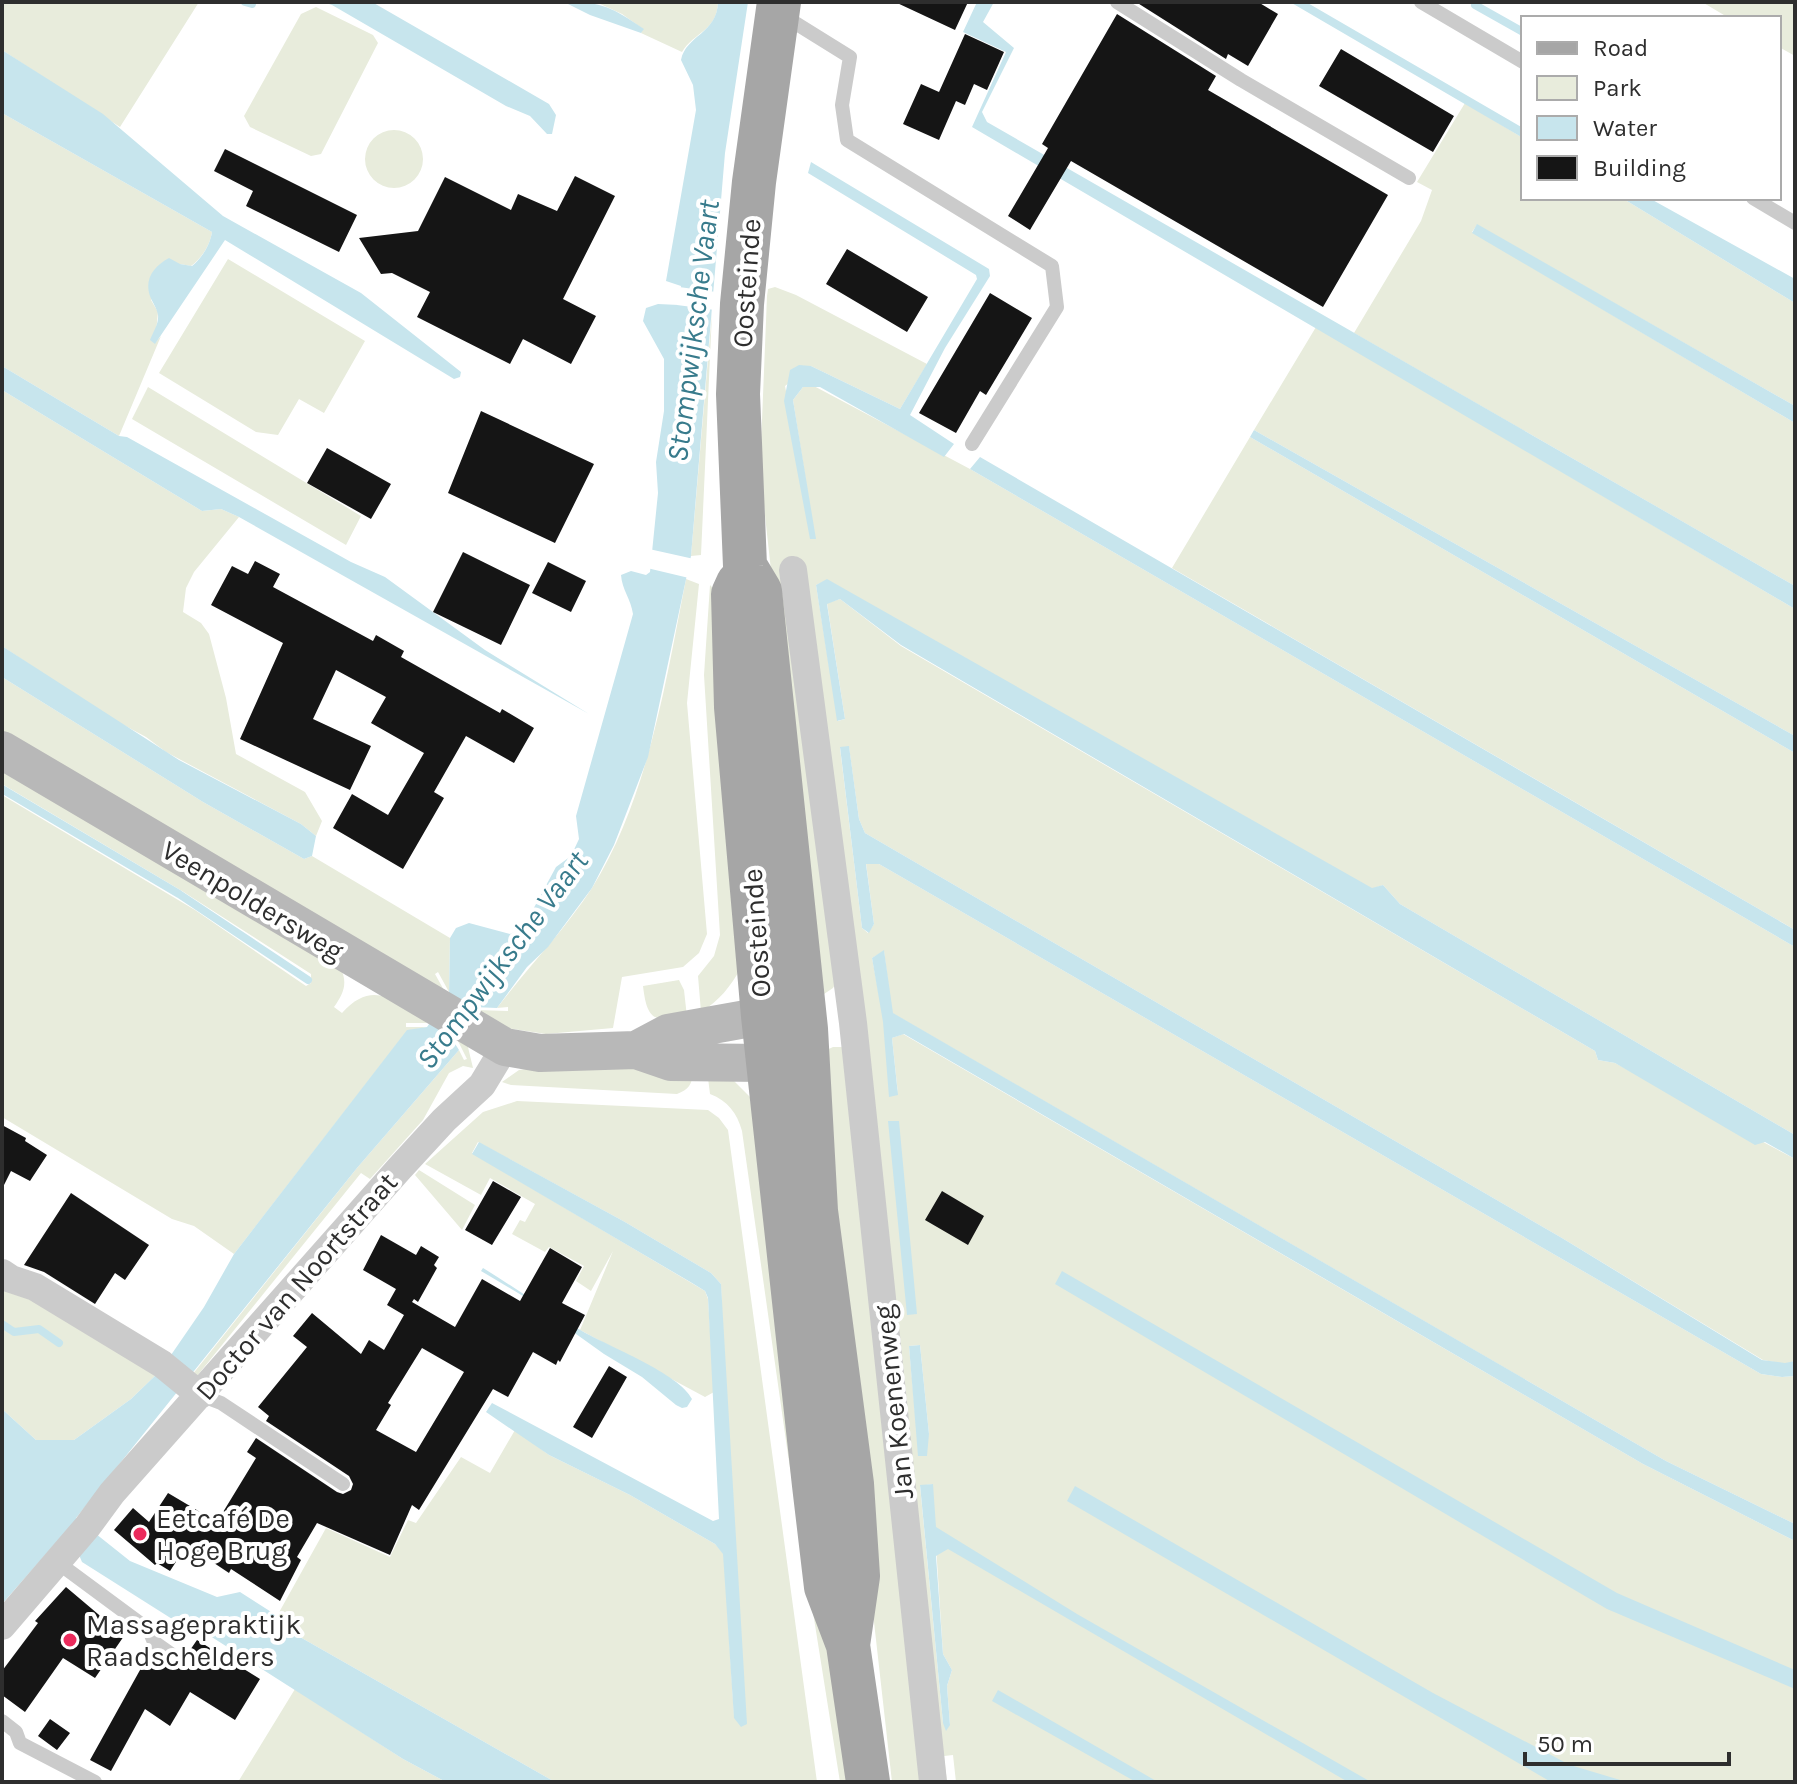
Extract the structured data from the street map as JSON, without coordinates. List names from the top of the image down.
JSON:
{
  "streets": {
    "main road": ["Oosteinde", "Jan Koenenweg"],
    "street": ["Veenpoldersweg", "Doctor van Noortstraat"]
  },
  "crossings": [
    ["Oosteinde", "Jan Koenenweg"],
    ["Veenpoldersweg", "Doctor van Noortstraat"]
  ],
  "water": ["Stompwijksche Vaart"],
  "places": ["Eetcafé De Hoge Brug", "Massagepraktijk Raadschelders"],
  "legend": [
    "Road",
    "Park",
    "Water",
    "Building"
  ],
  "scale_bar": "50 m"
}
